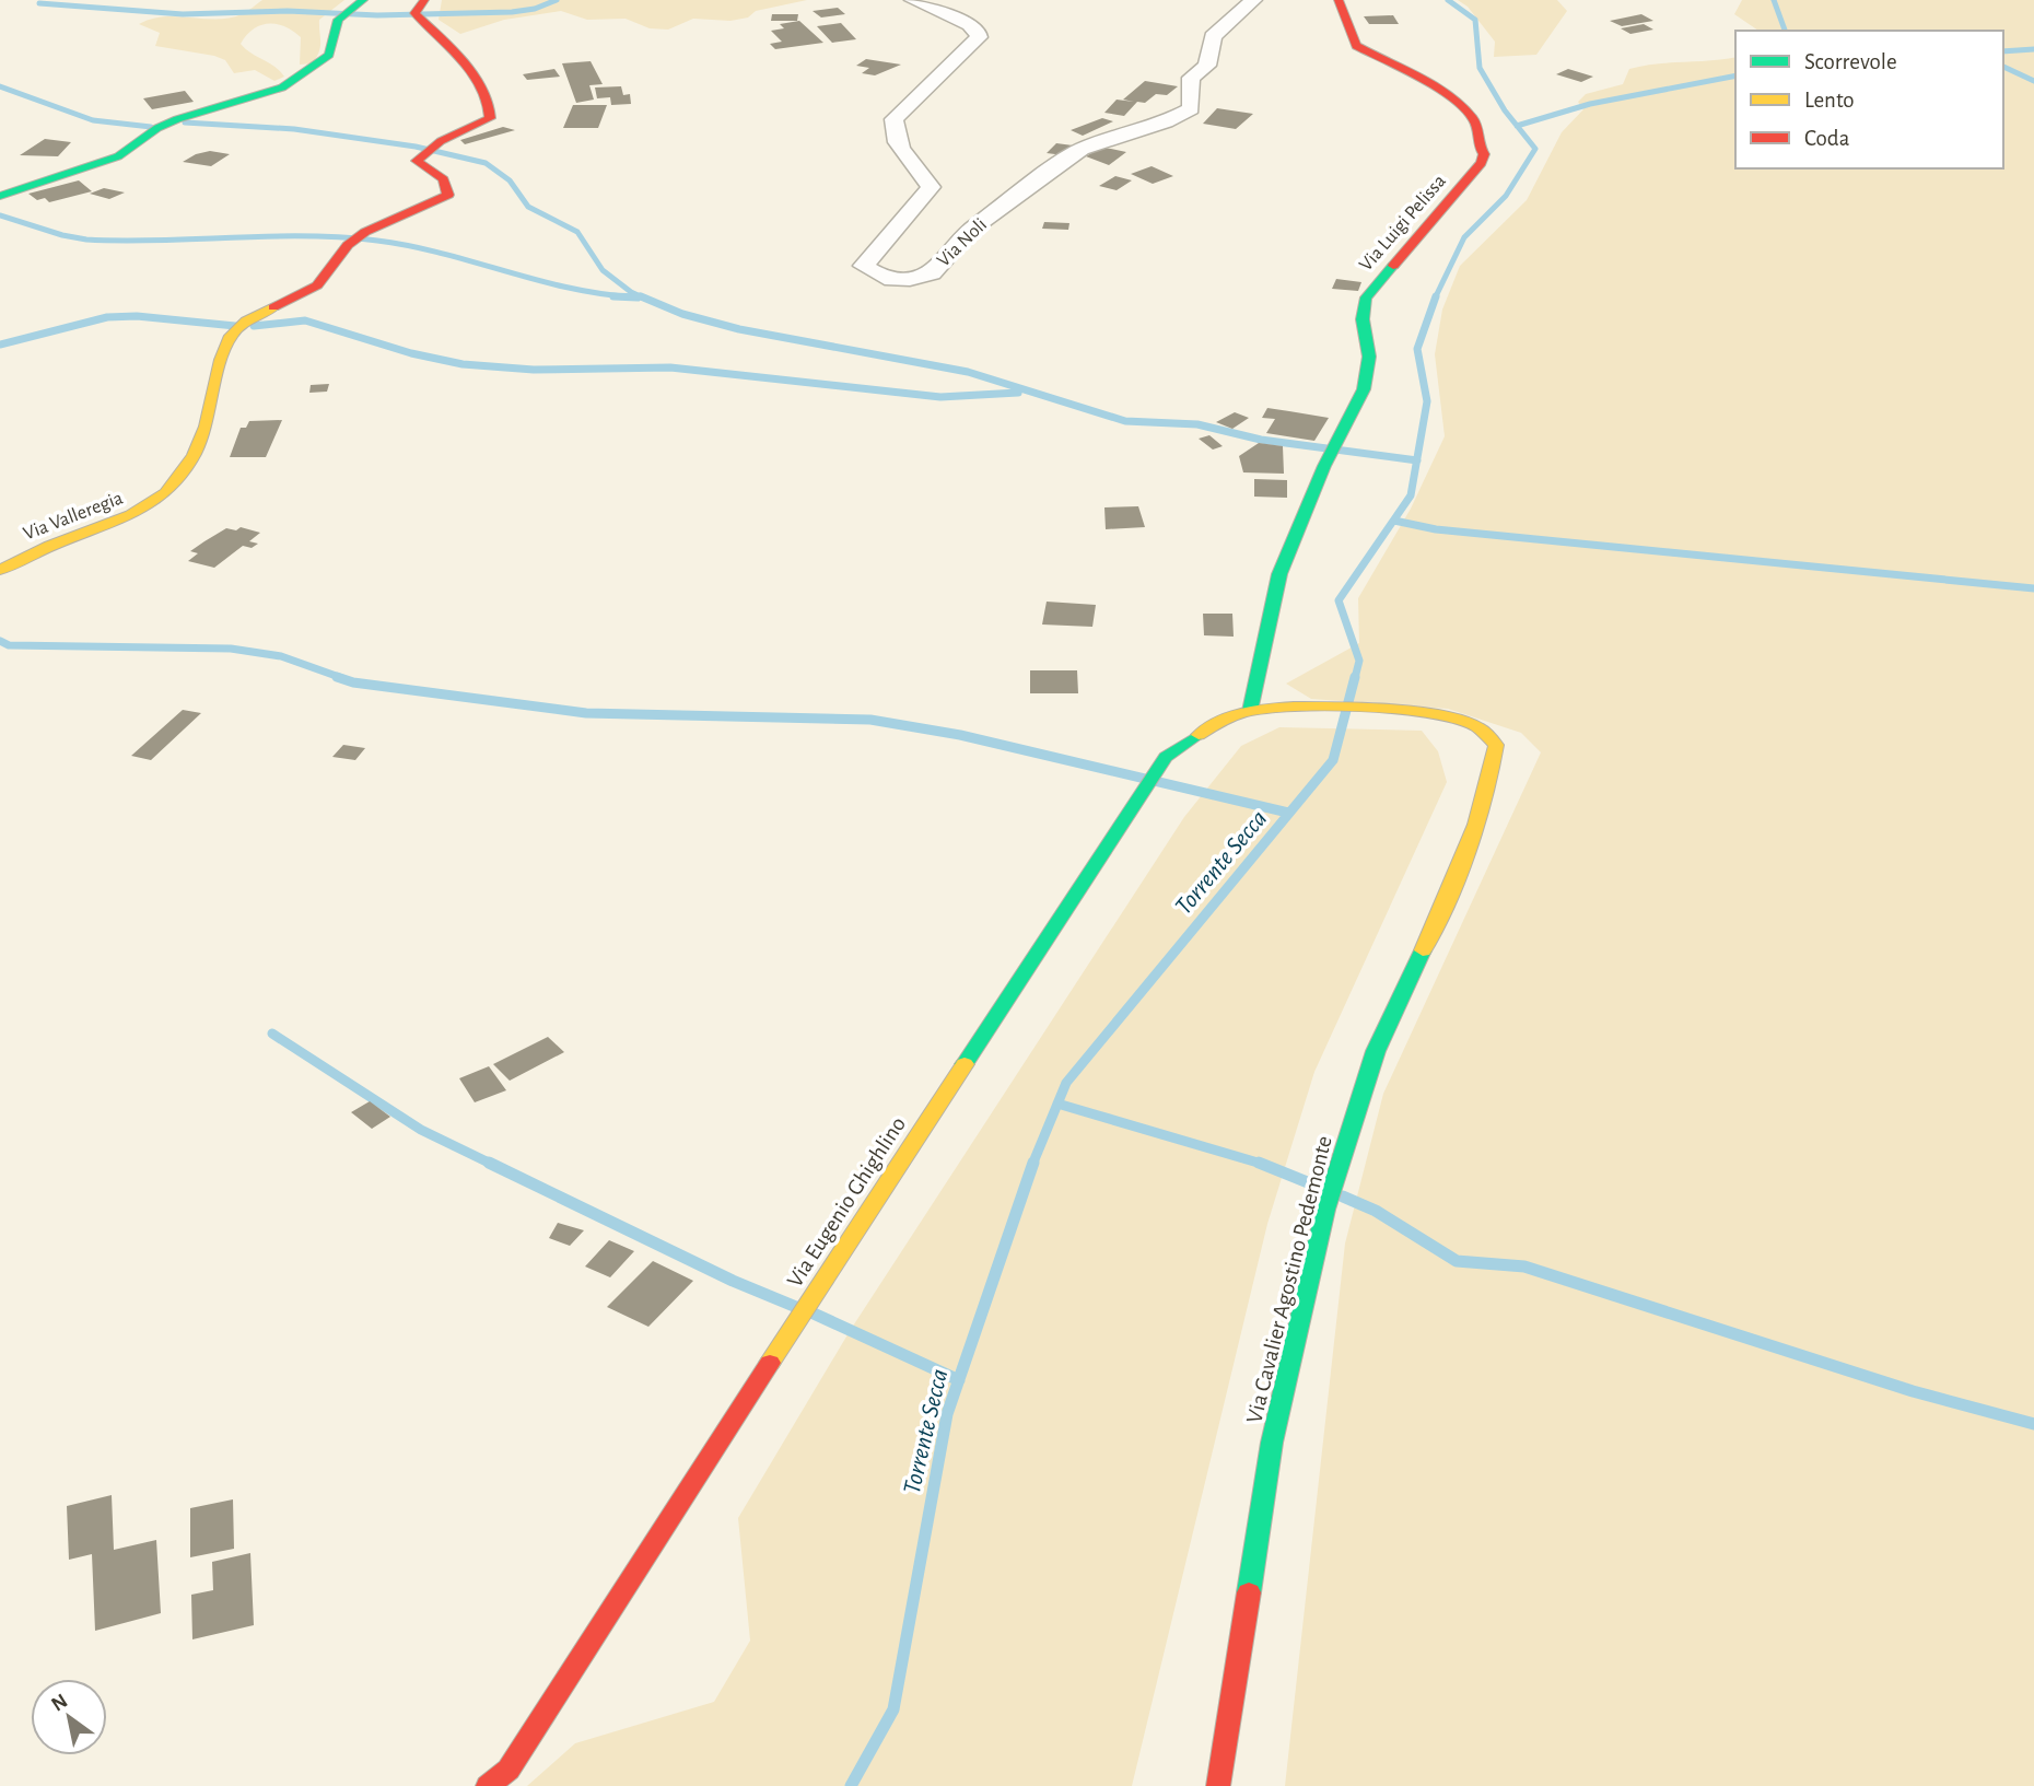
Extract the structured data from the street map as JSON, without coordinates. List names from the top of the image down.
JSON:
{
  "streets": {
    "street": [
      "Via Luigi Pelissa",
      "Via Noli",
      "Via Valleregia",
      "Via Eugenio Ghighlino",
      "Via Cavalier Agostino Pedemonte"
    ]
  },
  "crossings": [
    ["Via Luigi Pelissa", "Via Eugenio Ghighlino"],
    ["Via Eugenio Ghighlino", "Via Cavalier Agostino Pedemonte"]
  ],
  "water": ["Torrente Secca"],
  "legend": ["Scorrevole", "Lento", "Coda"],
  "north": "top left"
}
